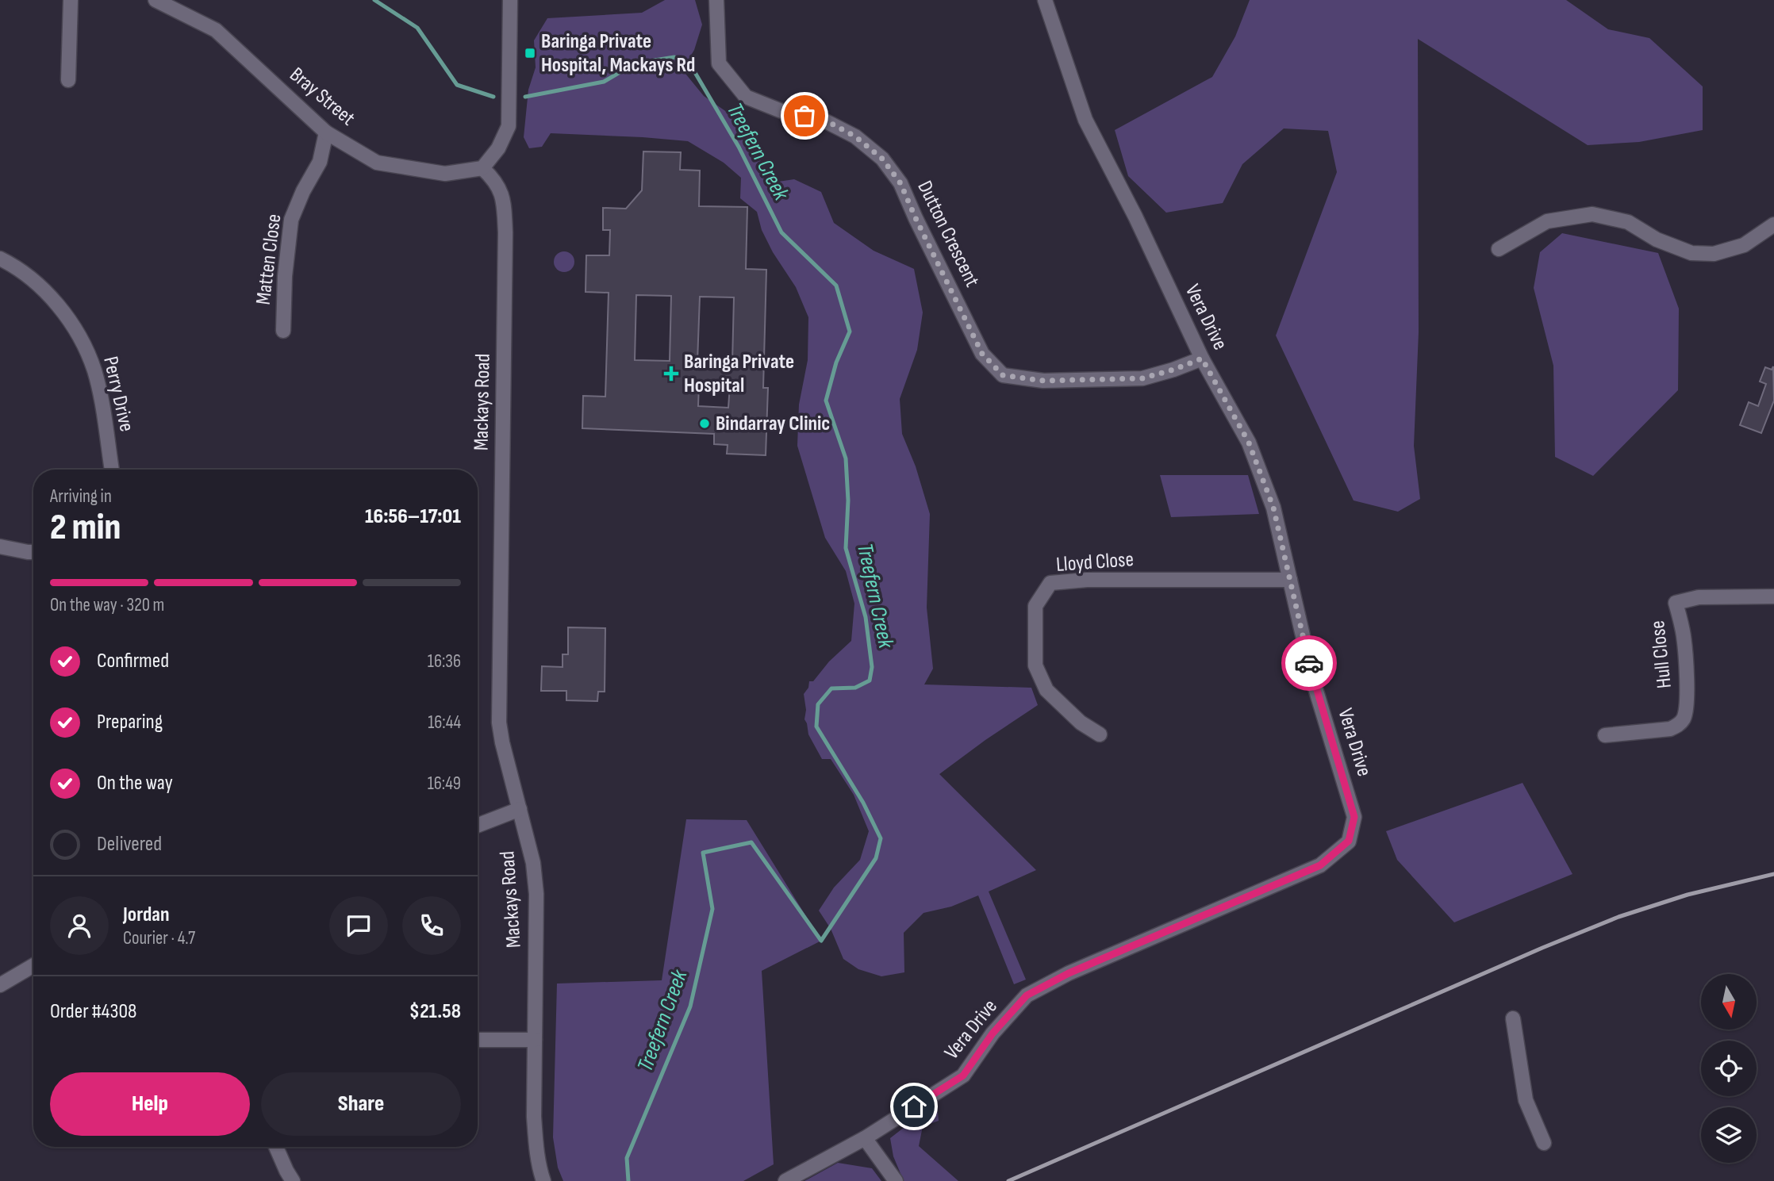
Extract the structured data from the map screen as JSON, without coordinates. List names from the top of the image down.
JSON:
{
  "streets": {
    "street": [
      "Bray Street",
      "Dutton Crescent",
      "Matten Close",
      "Vera Drive",
      "Perry Drive",
      "Mackays Road",
      "Lloyd Close",
      "Hull Close"
    ]
  },
  "crossings": [
    ["Bray Street", "Matten Close"],
    ["Bray Street", "Mackays Road"],
    ["Dutton Crescent", "Vera Drive"],
    ["Vera Drive", "Lloyd Close"]
  ],
  "water": ["Treefern Creek"],
  "places": {
    "transit": ["Baringa Private Hospital, Mackays Rd"],
    "health": ["Baringa Private Hospital"],
    "other": ["Bindarray Clinic"]
  },
  "north": "bottom",
  "page": {
    "heading": ["2 min", "Arriving in", "16:56–17:01"],
    "panel": [
      "Jordan",
      "Courier · 4.7",
      "Order #4308",
      "$21.58"
    ],
    "bar": "On the way · 320 m",
    "list": [
      ["Confirmed", "16:36"],
      ["Preparing", "16:44"],
      ["On the way", "16:49"],
      "Delivered"
    ],
    "buttons": ["Help", "Share"]
  }
}
